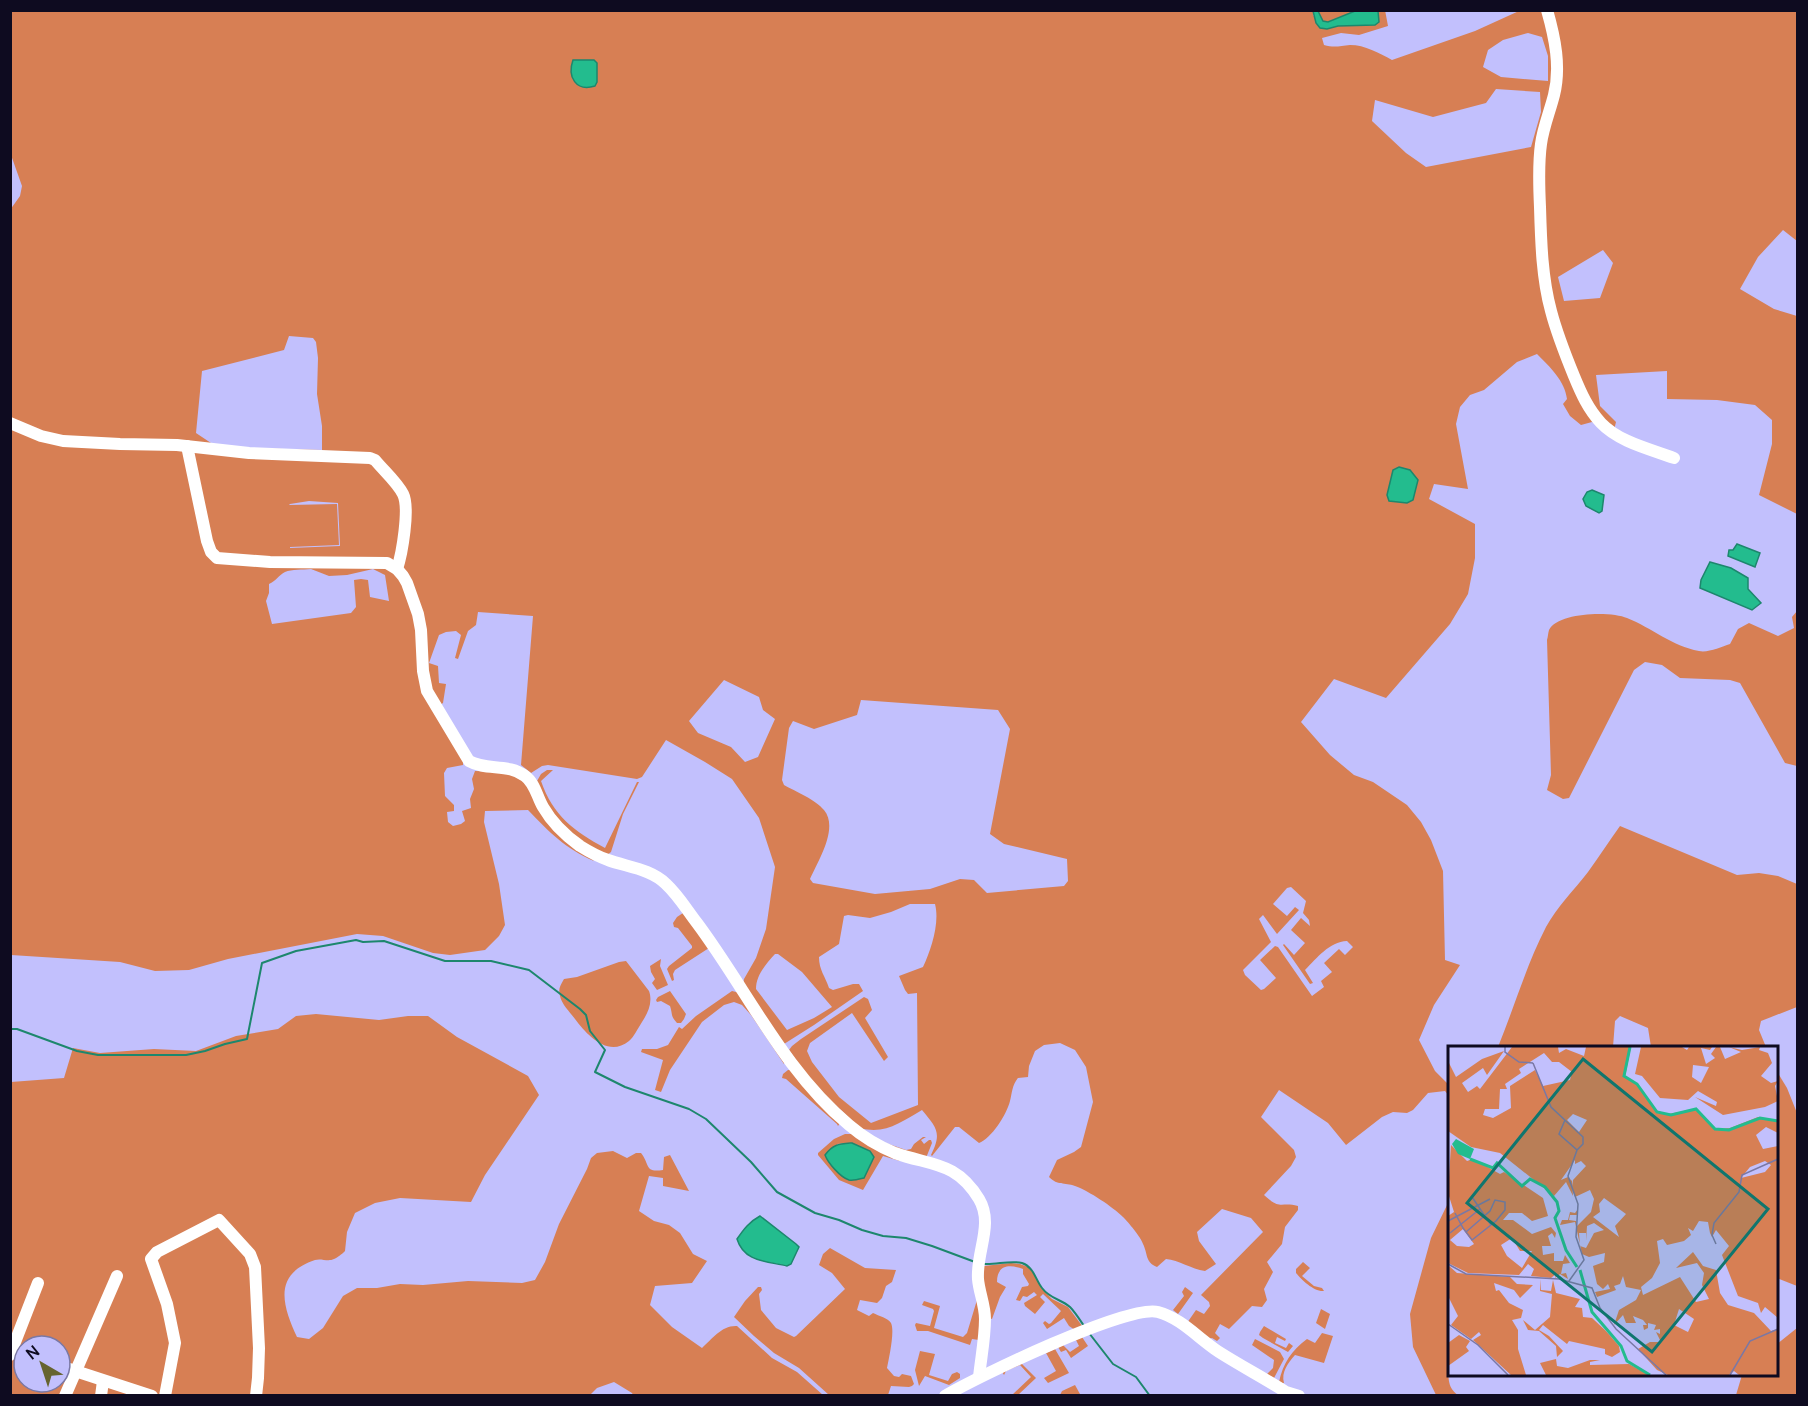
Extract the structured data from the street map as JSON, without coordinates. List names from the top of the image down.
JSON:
{
  "north": "top left"
}
